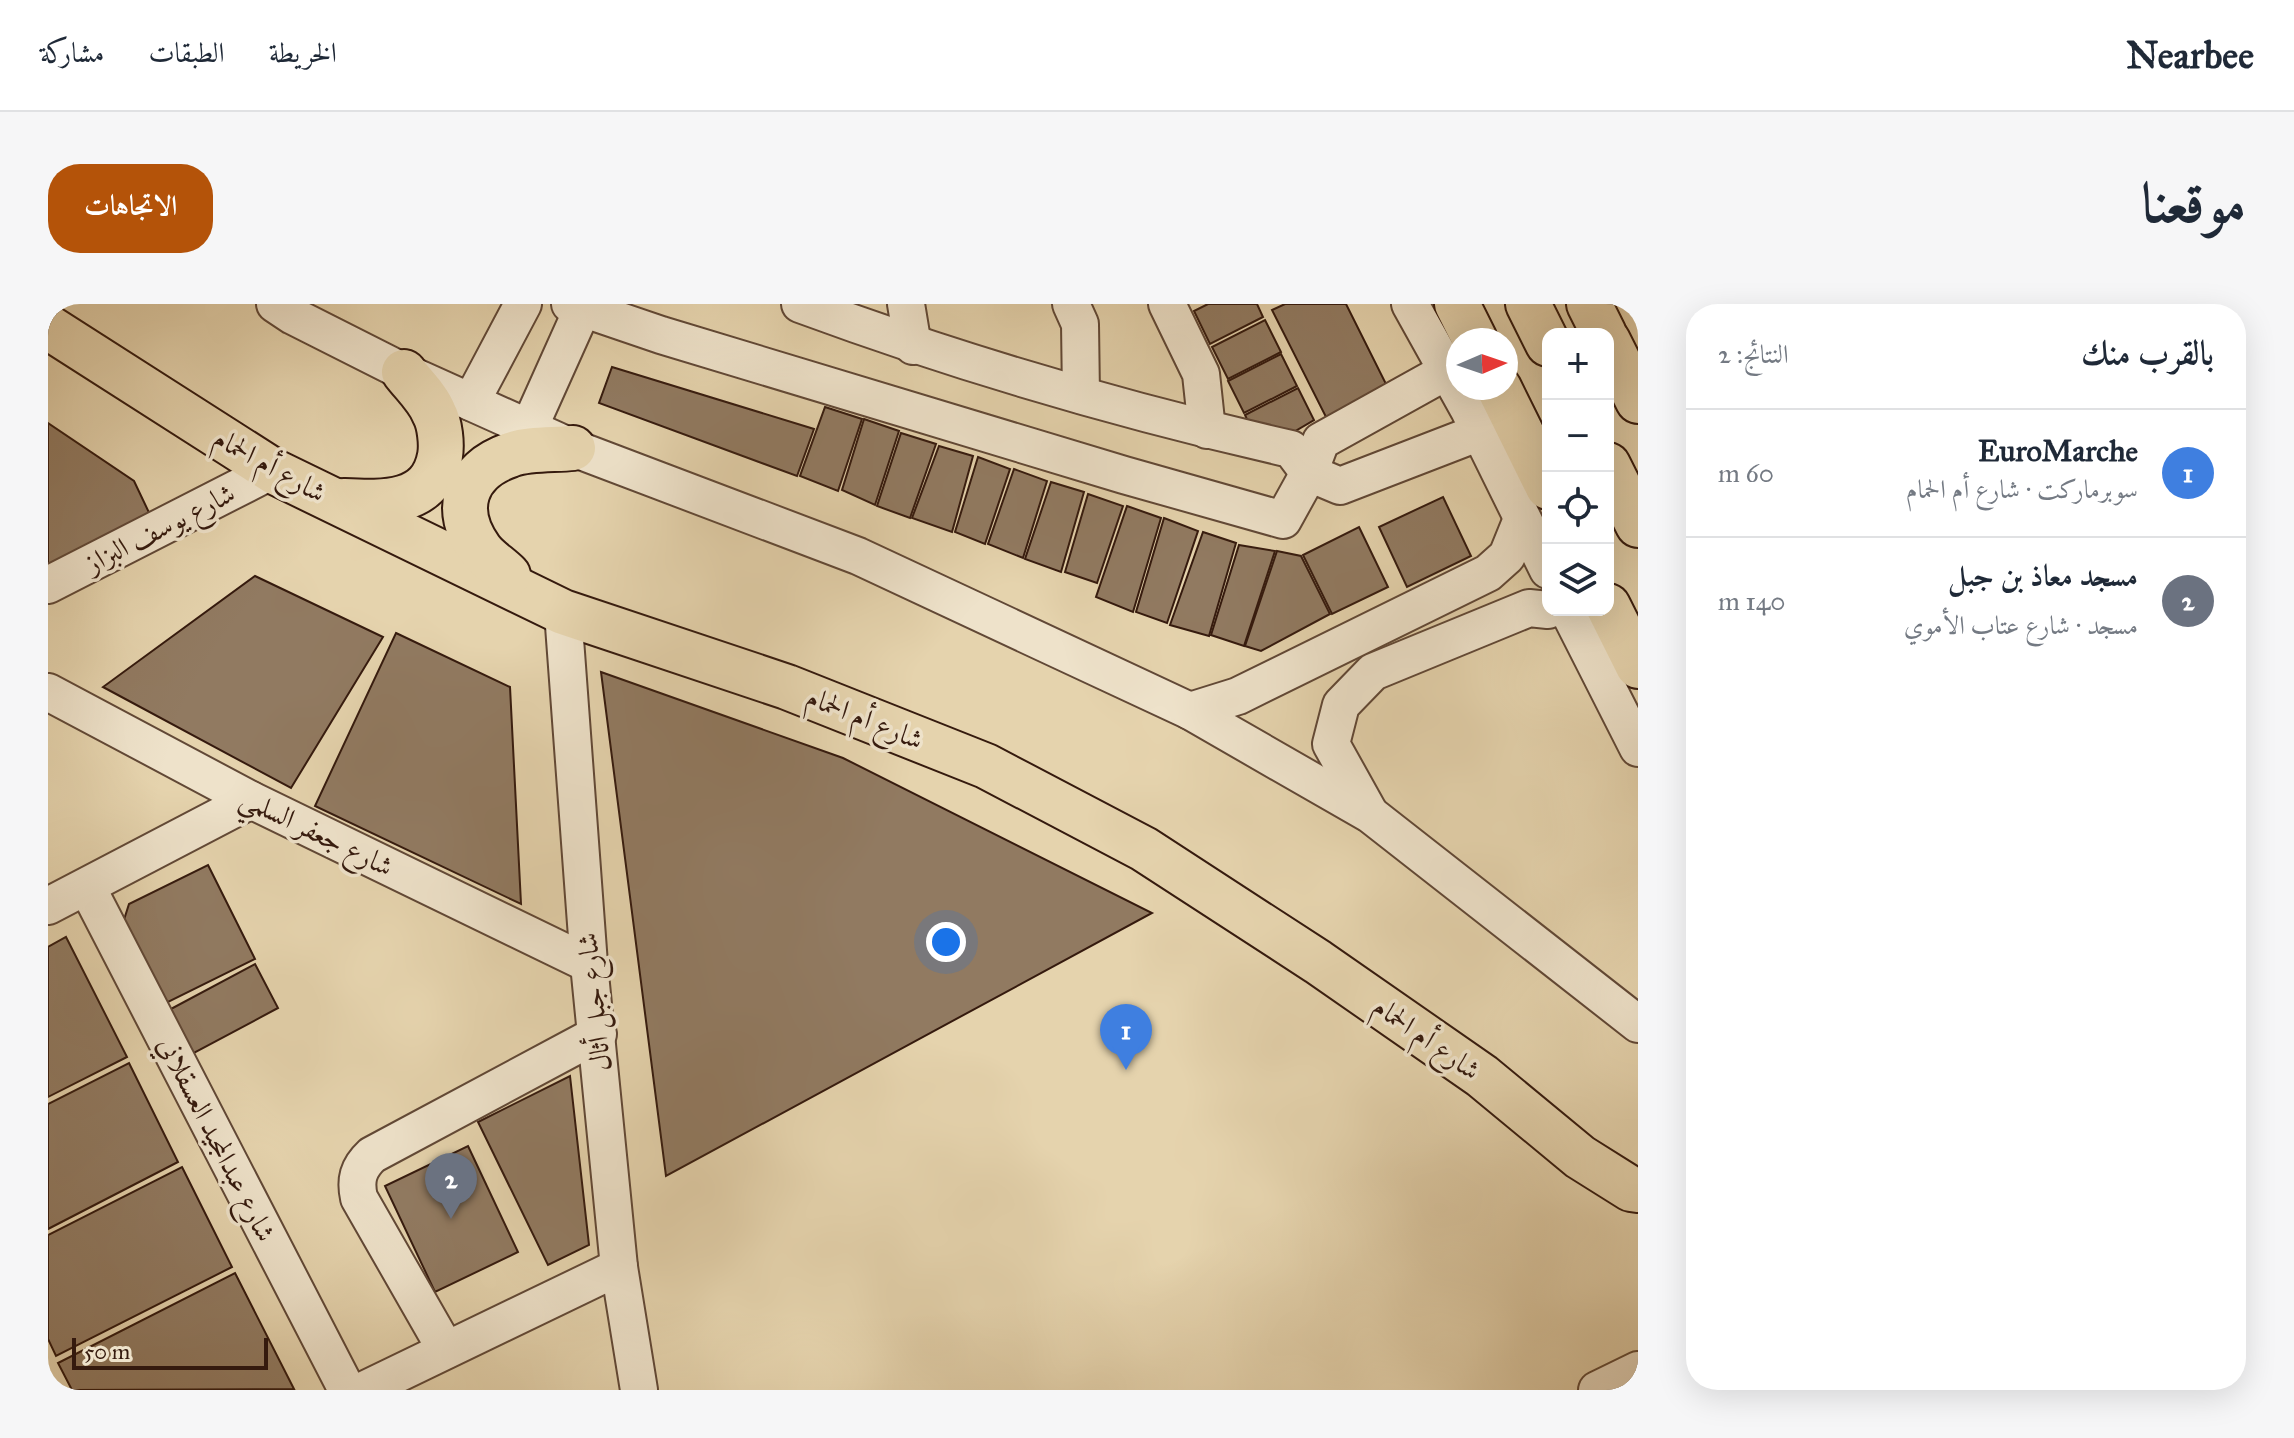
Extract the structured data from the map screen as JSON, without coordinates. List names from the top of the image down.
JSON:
{
  "streets": {
    "main road": ["شارع أم الحمام"],
    "street": [
      "شارع يوسف البزاز",
      "شارع جعفر السلمي",
      "شارع جبل أثال",
      "شارع عبدالمجيد العسقلاني"
    ]
  },
  "crossings": [
    ["شارع أم الحمام", "شارع يوسف البزاز"],
    ["شارع أم الحمام", "شارع جبل أثال"],
    ["شارع جعفر السلمي", "شارع جبل أثال"]
  ],
  "scale_bar": "50 m",
  "north": "right",
  "page": {
    "header": "Nearbee",
    "nav": ["الخريطة", "الطبقات", "مشاركة"],
    "title": "موقعنا",
    "buttons": "الاتجاهات",
    "heading": ["بالقرب منك", "النتائج: 2"],
    "map_buttons": ["+", "−"],
    "list": [
      {
        "mark": "1",
        "name": "EuroMarche",
        "note": "سوبرماركت · شارع أم الحمام",
        "value": "60 m"
      },
      {
        "mark": "2",
        "name": "مسجد معاذ بن جبل",
        "note": "مسجد · شارع عتاب الأموي",
        "value": "140 m"
      }
    ],
    "pins": ["1", "2"],
    "scale": "50 m"
  }
}
